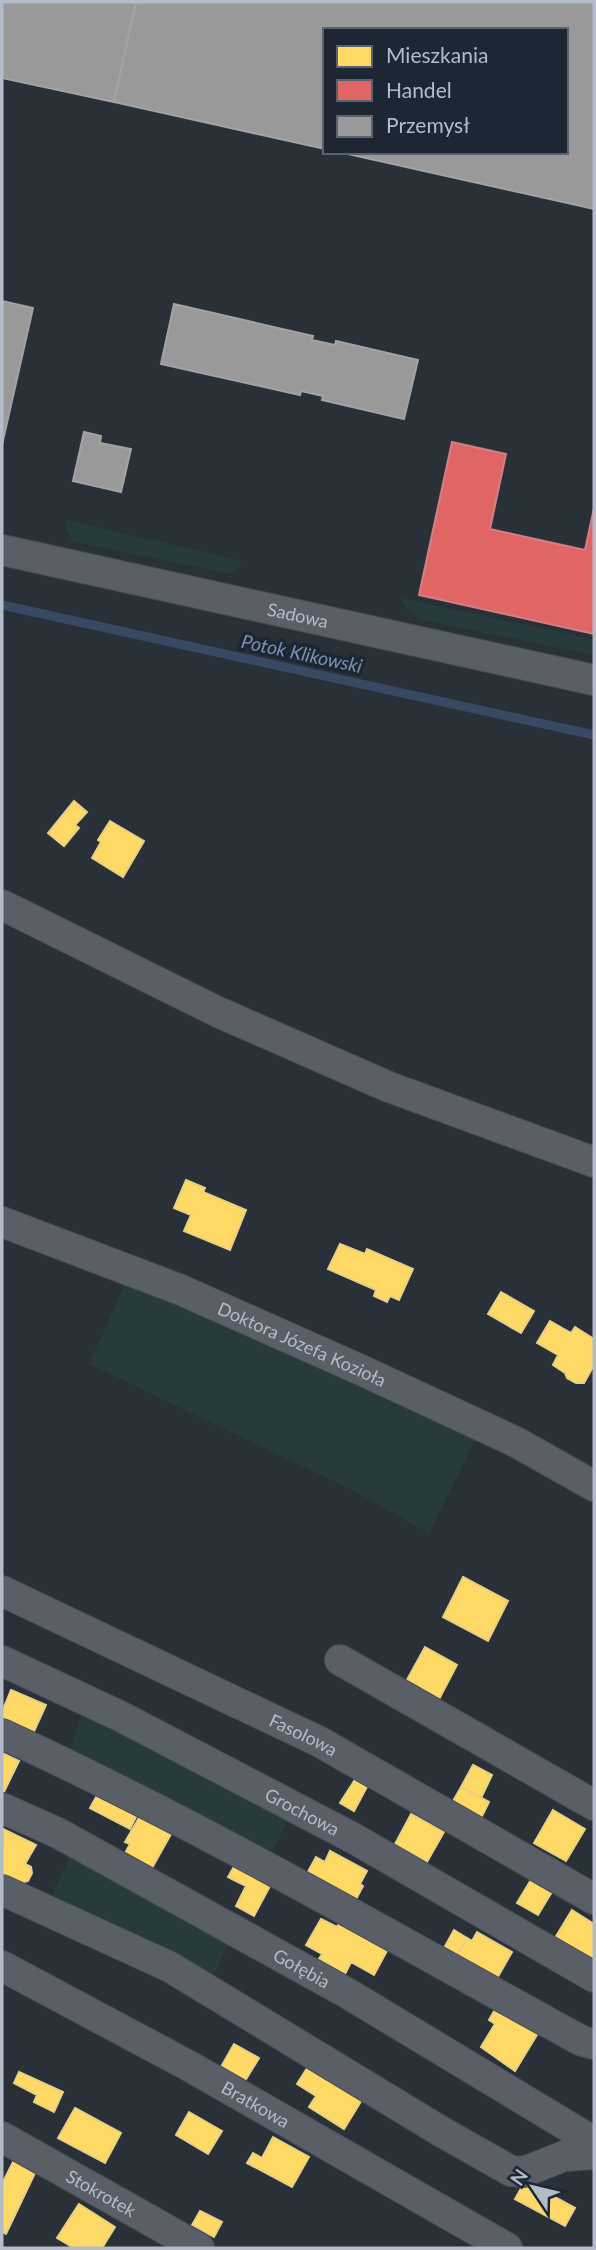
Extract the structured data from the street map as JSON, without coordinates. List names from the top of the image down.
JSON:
{
  "streets": {
    "street": [
      "Sadowa",
      "Doktora Józefa Kozioła",
      "Fasolowa",
      "Grochowa",
      "Gołębia",
      "Bratkowa",
      "Stokrotek"
    ]
  },
  "water": ["Potok Klikowski"],
  "legend": ["Mieszkania", "Handel", "Przemysł"],
  "north": "top left"
}
